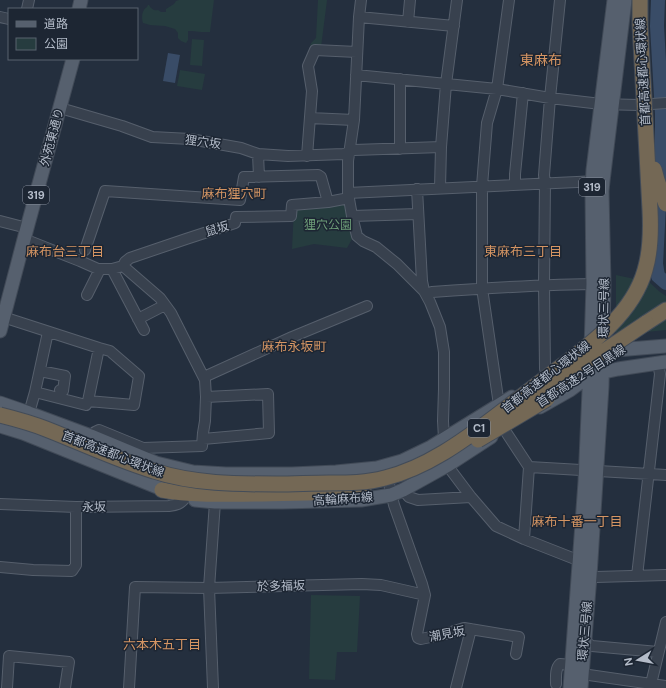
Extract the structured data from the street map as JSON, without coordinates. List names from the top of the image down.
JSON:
{
  "streets": {
    "highway": ["首都高速都心環状線", "首都高速2号目黒線", "C1"],
    "main road": [
      "外苑東通り",
      "319",
      "環状三号線",
      "高輪麻布線"
    ],
    "street": [
      "狸穴坂",
      "鼠坂",
      "永坂",
      "於多福坂",
      "潮見坂"
    ]
  },
  "crossings": [
    ["首都高速都心環状線", "首都高速2号目黒線"],
    ["首都高速都心環状線", "高輪麻布線"],
    ["外苑東通り", "狸穴坂"],
    ["環状三号線", "高輪麻布線"],
    ["首都高速2号目黒線", "高輪麻布線"],
    ["高輪麻布線", "永坂"],
    ["於多福坂", "潮見坂"]
  ],
  "districts": [
    "東麻布",
    "麻布狸穴町",
    "麻布台三丁目",
    "東麻布三丁目",
    "麻布永坂町",
    "麻布十番一丁目",
    "六本木五丁目"
  ],
  "parks": ["狸穴公園"],
  "legend": ["道路", "公園"],
  "north": "left"
}
